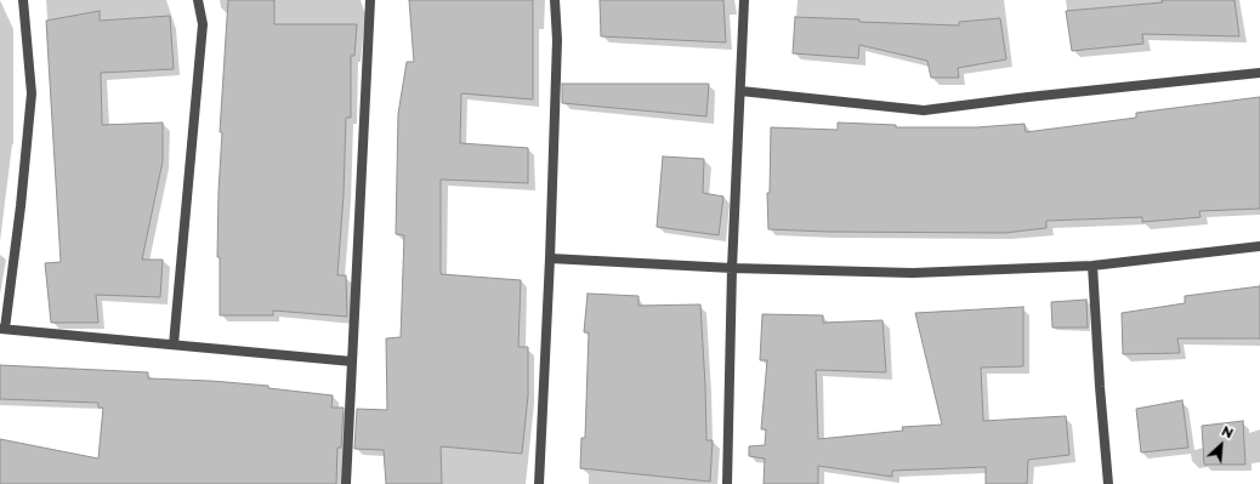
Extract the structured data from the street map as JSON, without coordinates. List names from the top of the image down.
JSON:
{
  "north": "top right"
}
